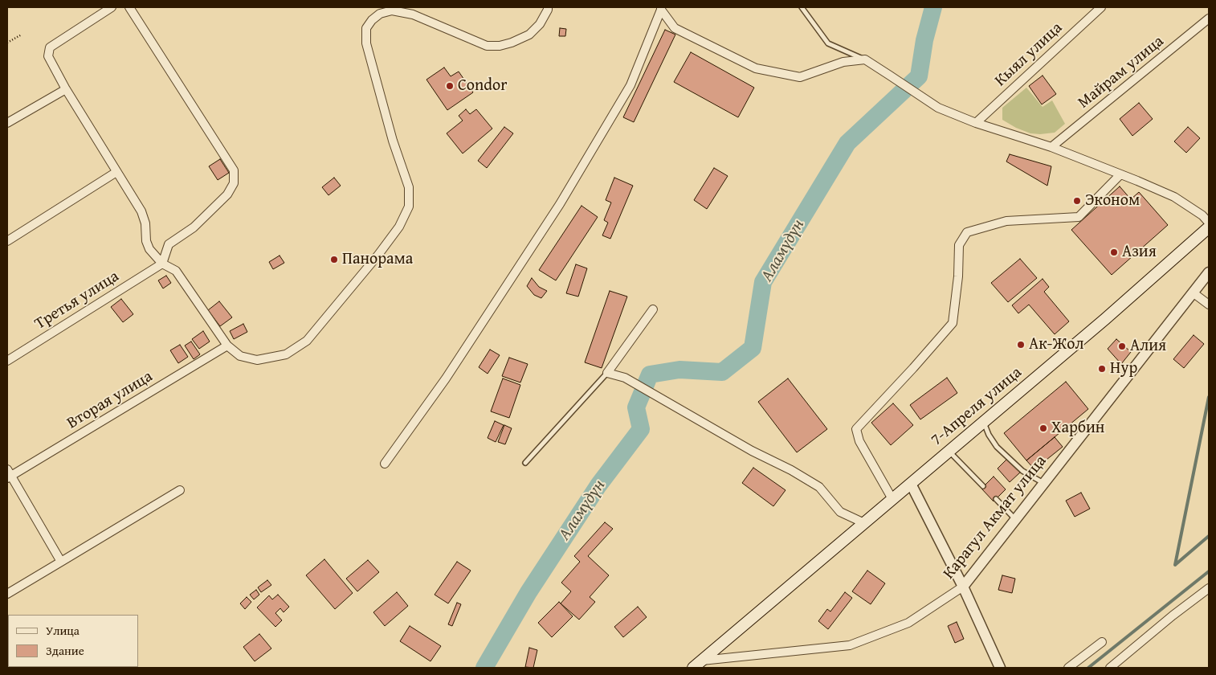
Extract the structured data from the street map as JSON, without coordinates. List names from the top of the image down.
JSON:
{
  "streets": {
    "main road": ["7-Апреля улица"],
    "street": [
      "Кыял улица",
      "Майрам улица",
      "Третья улица",
      "Вторая улица",
      "Карагул Акмат улица"
    ]
  },
  "crossings": [
    ["7-Апреля улица", "Карагул Акмат улица"]
  ],
  "water": ["Аламүдүн"],
  "places": [
    "Condor",
    "Эконом",
    "Азия",
    "Панорама",
    "Ак-Жол",
    "Алия",
    "Нур",
    "Харбин"
  ],
  "legend": ["Улица", "Здание"]
}
